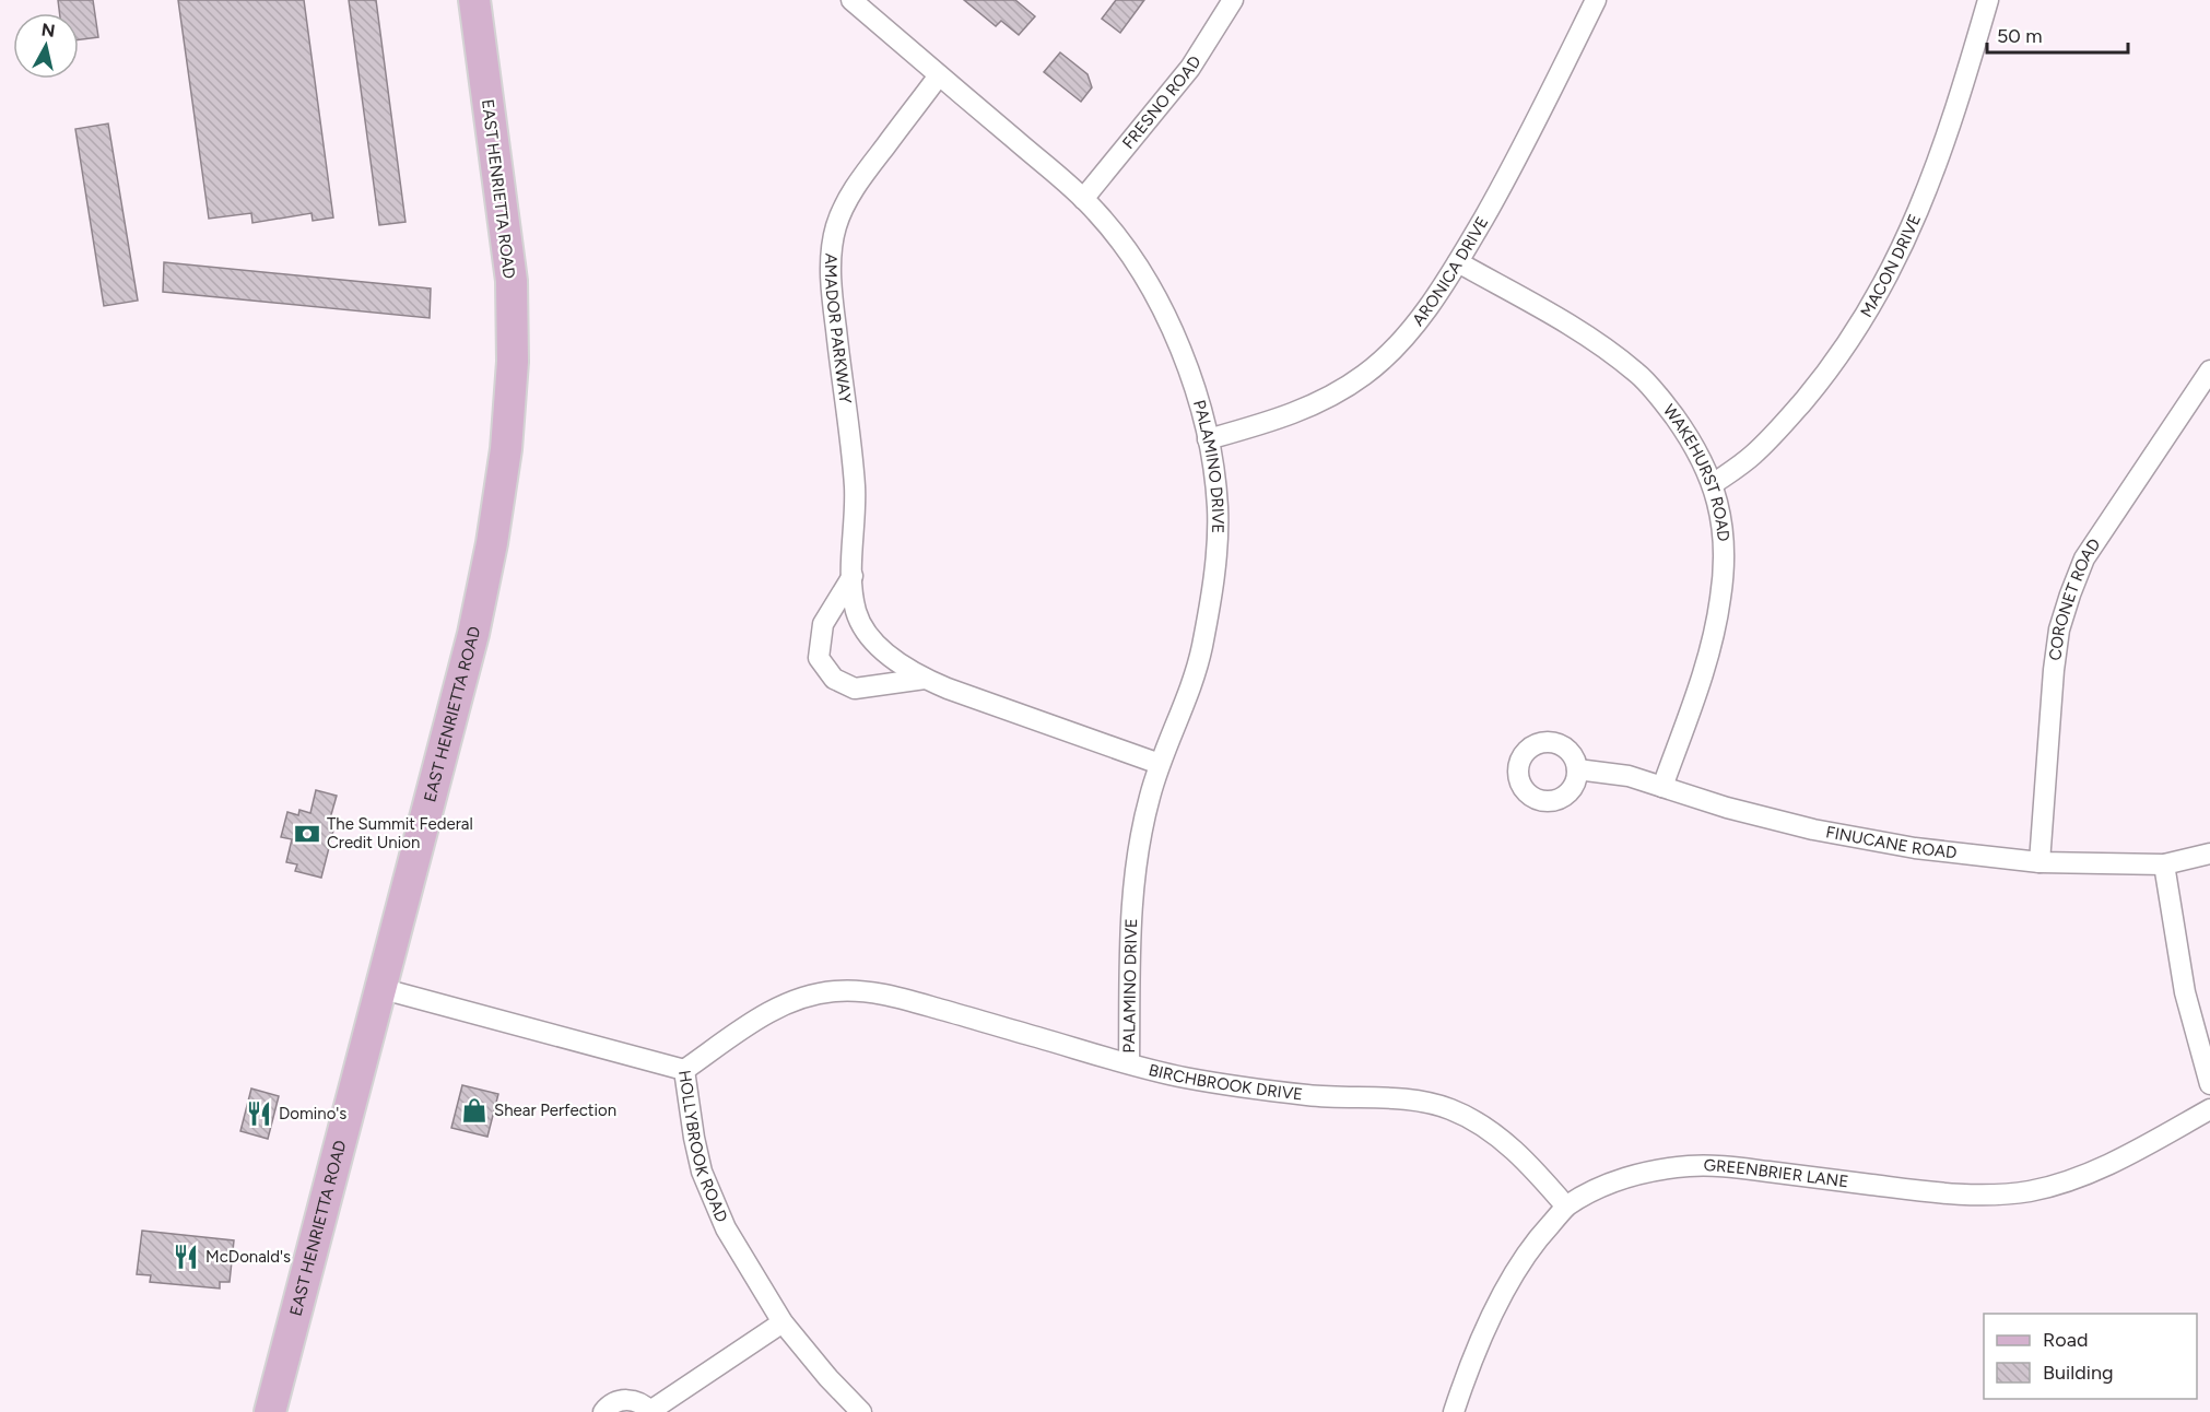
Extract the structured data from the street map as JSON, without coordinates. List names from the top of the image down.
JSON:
{
  "streets": {
    "main road": ["EAST HENRIETTA ROAD"],
    "street": [
      "FRESNO ROAD",
      "MACON DRIVE",
      "ARONICA DRIVE",
      "AMADOR PARKWAY",
      "PALAMINO DRIVE",
      "WAKEHURST ROAD",
      "CORONET ROAD",
      "FINUCANE ROAD",
      "BIRCHBROOK DRIVE",
      "HOLLYBROOK ROAD",
      "GREENBRIER LANE"
    ]
  },
  "crossings": [
    ["FRESNO ROAD", "PALAMINO DRIVE"],
    ["EAST HENRIETTA ROAD", "HOLLYBROOK ROAD"],
    ["MACON DRIVE", "WAKEHURST ROAD"],
    ["ARONICA DRIVE", "PALAMINO DRIVE"],
    ["ARONICA DRIVE", "WAKEHURST ROAD"],
    ["AMADOR PARKWAY", "PALAMINO DRIVE"],
    ["PALAMINO DRIVE", "BIRCHBROOK DRIVE"],
    ["WAKEHURST ROAD", "FINUCANE ROAD"],
    ["CORONET ROAD", "FINUCANE ROAD"],
    ["BIRCHBROOK DRIVE", "HOLLYBROOK ROAD"],
    ["BIRCHBROOK DRIVE", "GREENBRIER LANE"]
  ],
  "places": {
    "bank": ["The Summit Federal Credit Union"],
    "shop": ["Shear Perfection"],
    "restaurant": ["Domino's", "McDonald's"]
  },
  "legend": ["Road", "Building"],
  "scale_bar": "50 m",
  "north": "top"
}
